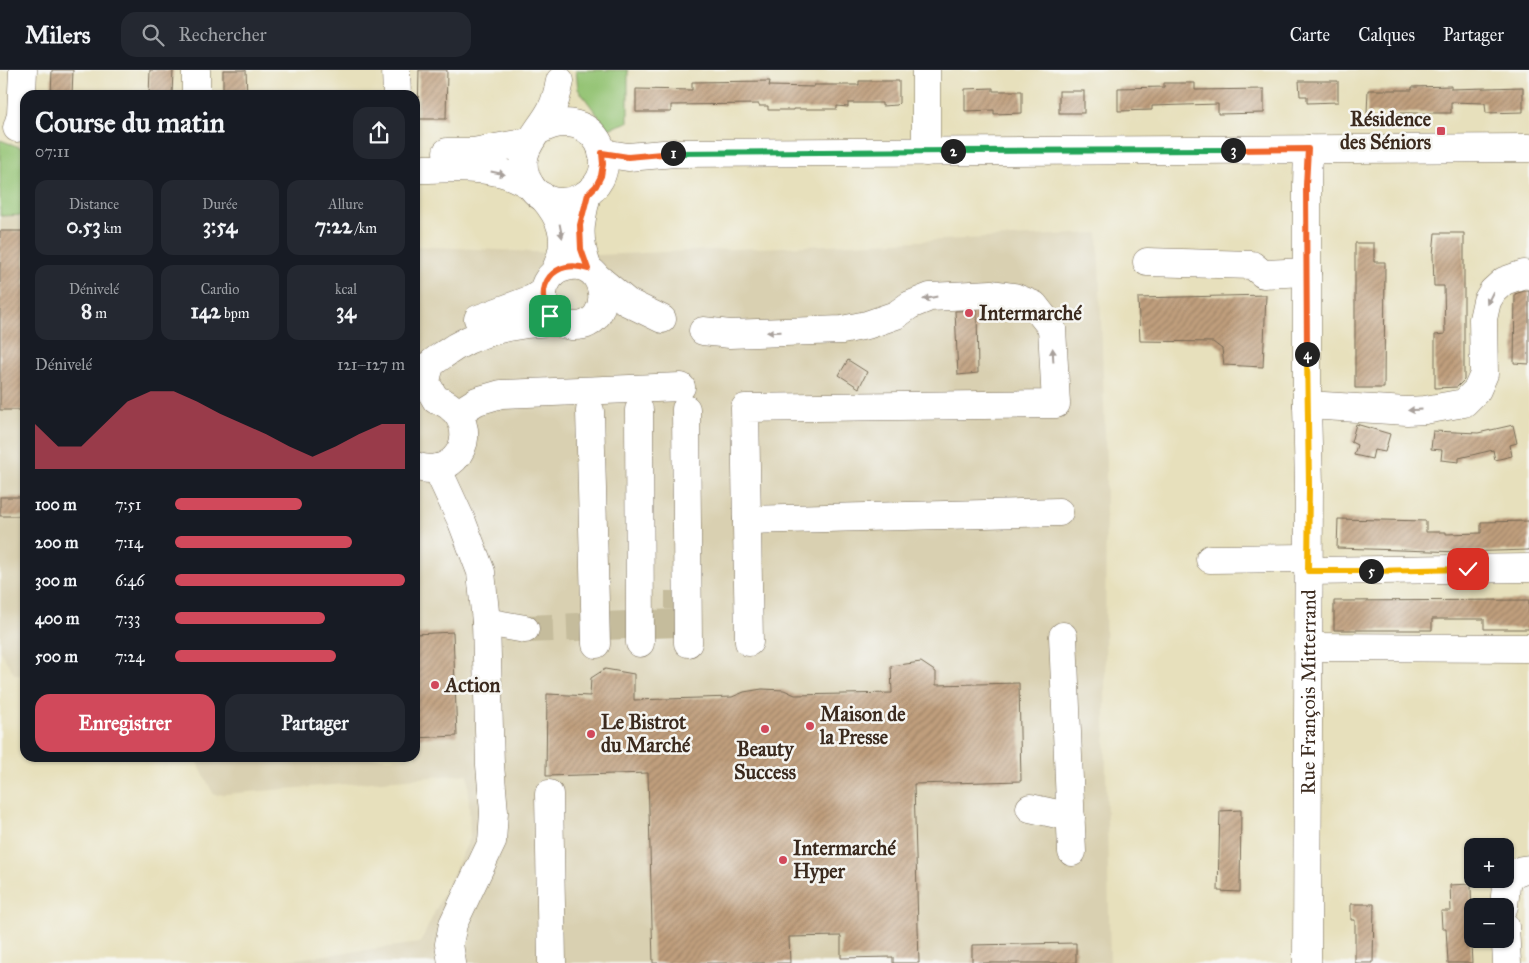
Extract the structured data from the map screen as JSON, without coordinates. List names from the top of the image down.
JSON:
{
  "streets": {
    "street": ["Rue François Mitterrand"]
  },
  "places": {
    "transit": ["Résidence des Séniors"],
    "other": [
      "Intermarché",
      "Action",
      "Maison de la Presse",
      "Beauty Success",
      "Le Bistrot du Marché",
      "Intermarché Hyper"
    ]
  },
  "page": {
    "header": "Milers",
    "search": "Rechercher",
    "nav": ["Carte", "Calques", "Partager"],
    "heading": ["Course du matin", "07:11"],
    "pins": [
      "3",
      "2",
      "1",
      "4",
      "5"
    ],
    "stats": [
      ["Distance", "0.53 km"],
      ["Durée", "3:54"],
      ["Allure", "7:22 /km"],
      ["Dénivelé", "8 m"],
      ["Cardio", "142 bpm"],
      ["kcal", "34"]
    ],
    "chart": ["Dénivelé", "121–127 m"],
    "list": [
      {
        "name": "100 m",
        "note": "7:51"
      },
      {
        "name": "200 m",
        "note": "7:14"
      },
      {
        "name": "300 m",
        "note": "6:46"
      },
      {
        "name": "400 m",
        "note": "7:33"
      },
      {
        "name": "500 m",
        "note": "7:24"
      }
    ],
    "buttons": ["Enregistrer", "Partager"],
    "map_buttons": ["+", "−"]
  }
}
